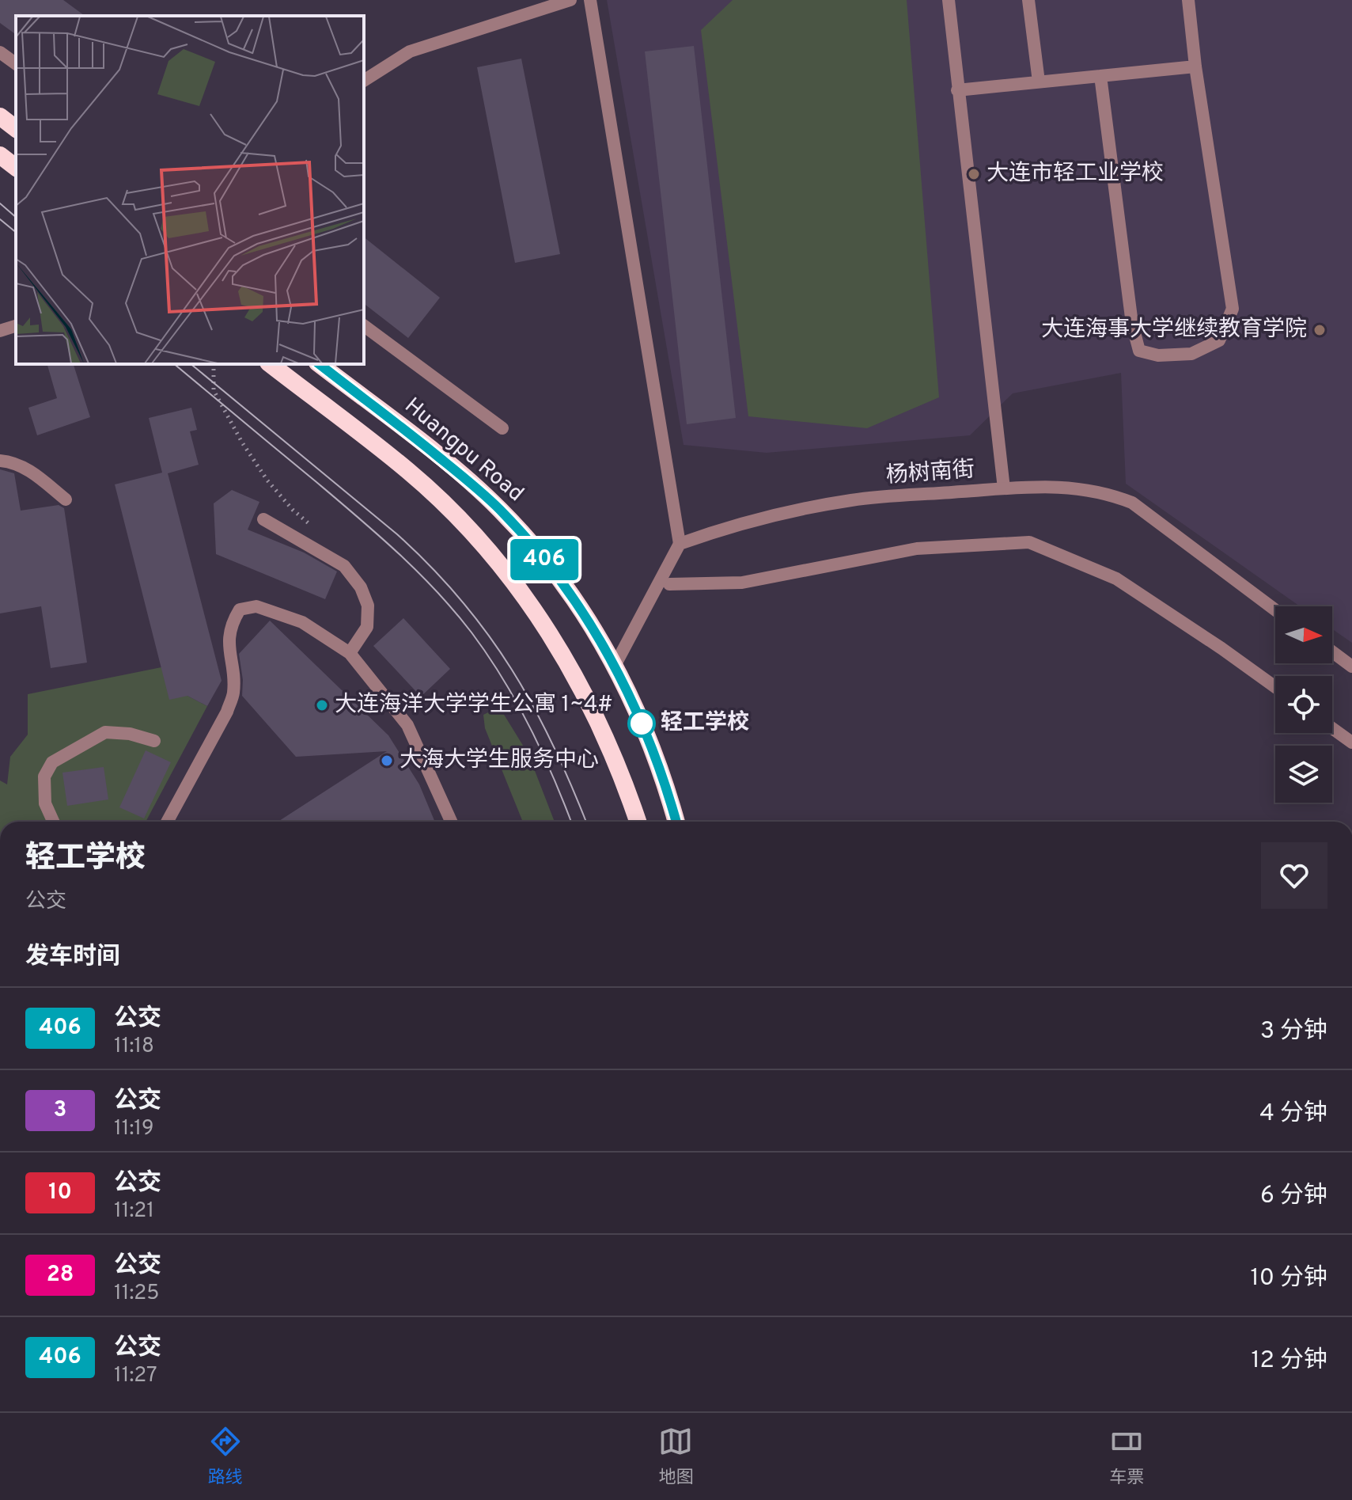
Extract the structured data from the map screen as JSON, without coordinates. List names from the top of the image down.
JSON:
{
  "streets": {
    "highway": ["Huangpu Road"],
    "street": ["杨树南街"]
  },
  "places": [
    "大连市轻工业学校",
    "大连海事大学继续教育学院",
    "大连海洋大学学生公寓 1~4#",
    "轻工学校",
    "大海大学生服务中心"
  ],
  "lines": ["bus line 406"],
  "north": "right",
  "page": {
    "on_map": "406",
    "heading": [
      ["轻工学校", "公交"],
      "发车时间"
    ],
    "list": [
      {
        "mark": "406",
        "name": "公交",
        "note": "11:18",
        "value": "3 分钟"
      },
      {
        "mark": "3",
        "name": "公交",
        "note": "11:19",
        "value": "4 分钟"
      },
      {
        "mark": "10",
        "name": "公交",
        "note": "11:21",
        "value": "6 分钟"
      },
      {
        "mark": "28",
        "name": "公交",
        "note": "11:25",
        "value": "10 分钟"
      },
      {
        "mark": "406",
        "name": "公交",
        "note": "11:27",
        "value": "12 分钟"
      }
    ],
    "tabs": ["路线", "地图", "车票"]
  }
}
